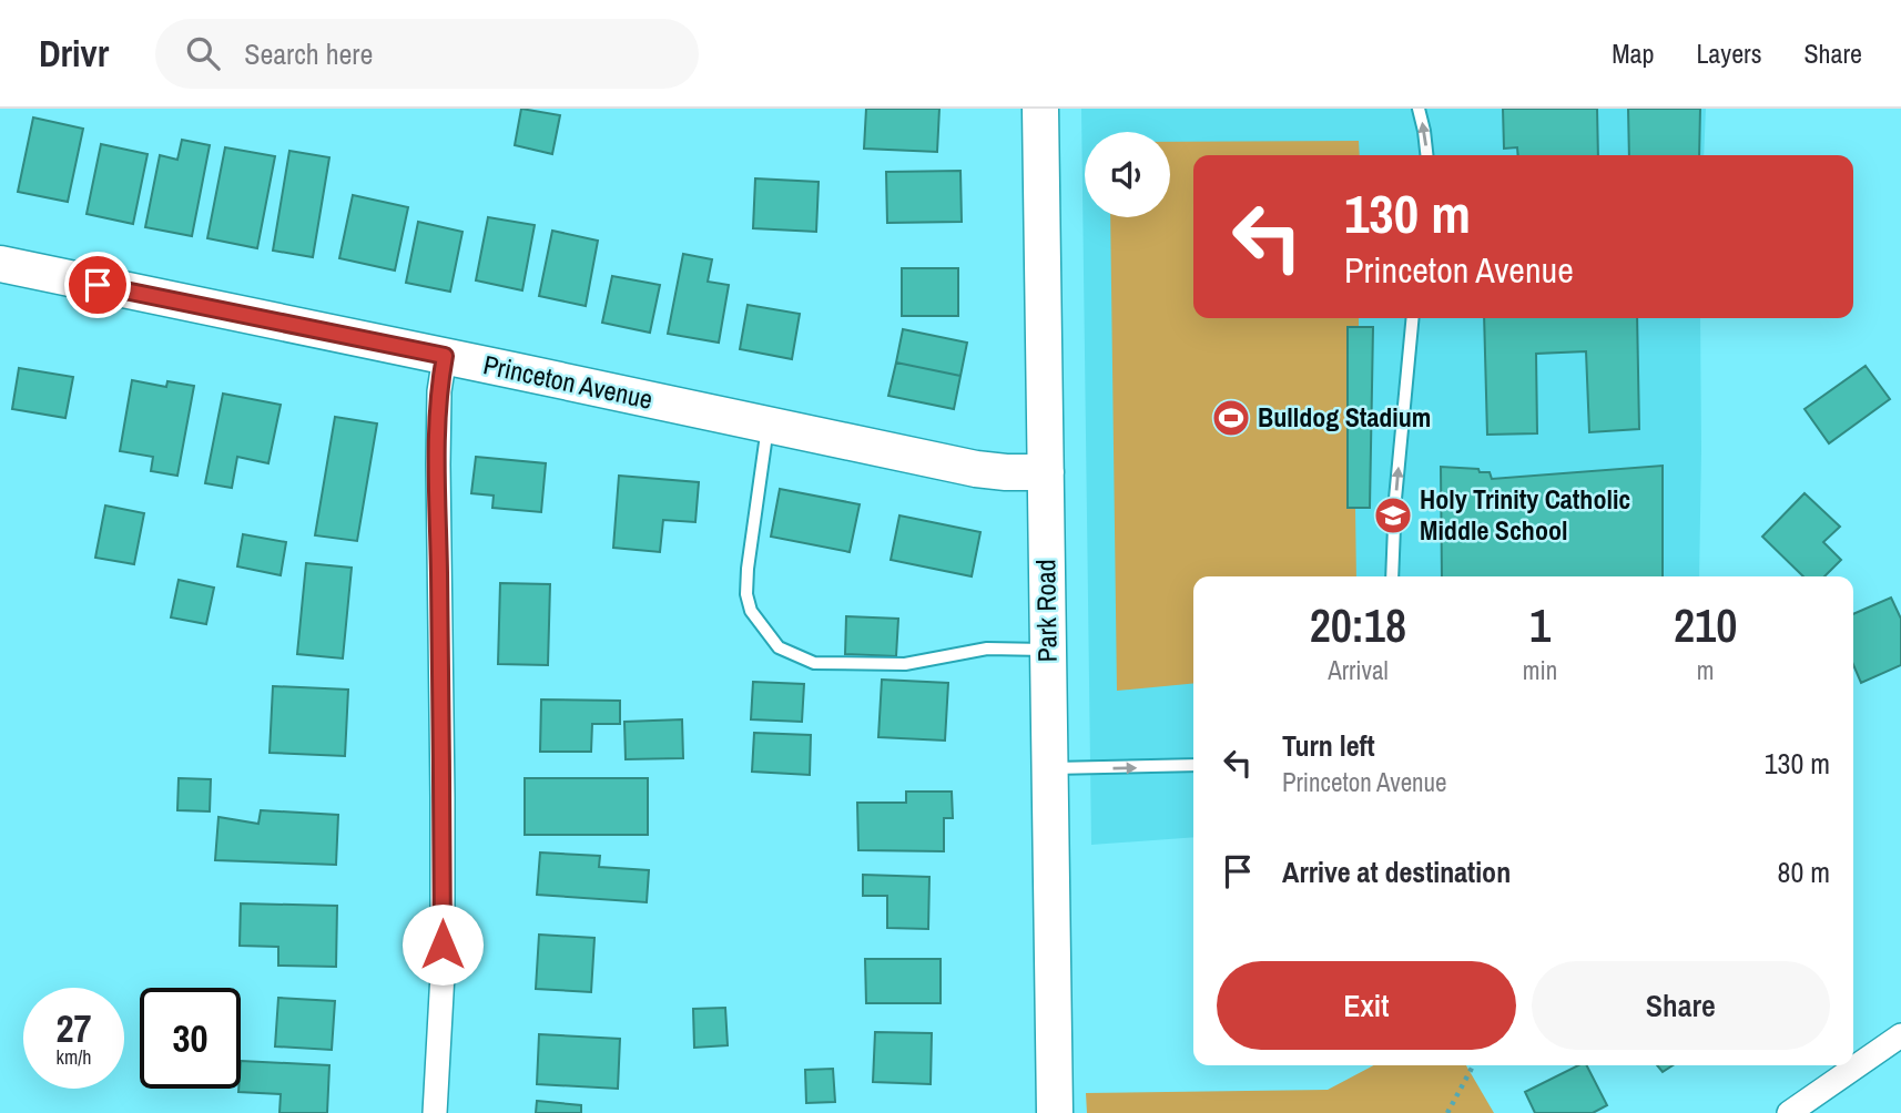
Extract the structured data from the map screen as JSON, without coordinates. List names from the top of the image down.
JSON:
{
  "streets": {
    "street": ["Princeton Avenue", "Park Road"]
  },
  "crossings": [
    ["Princeton Avenue", "Park Road"]
  ],
  "places": {
    "sports": ["Bulldog Stadium"],
    "school or university": ["Holy Trinity Catholic Middle School"]
  },
  "page": {
    "header": "Drivr",
    "search": "Search here",
    "nav": ["Map", "Layers", "Share"],
    "turn": ["130 m", "Princeton Avenue"],
    "eta": [
      "20:18",
      "Arrival",
      "1",
      "min",
      "210",
      "m"
    ],
    "list": [
      {
        "name": "Turn left",
        "note": "Princeton Avenue",
        "value": "130 m"
      },
      {
        "name": "Arrive at destination",
        "value": "80 m"
      }
    ],
    "buttons": ["Exit", "Share"],
    "speed": "27 km/h",
    "limit": "30"
  }
}
